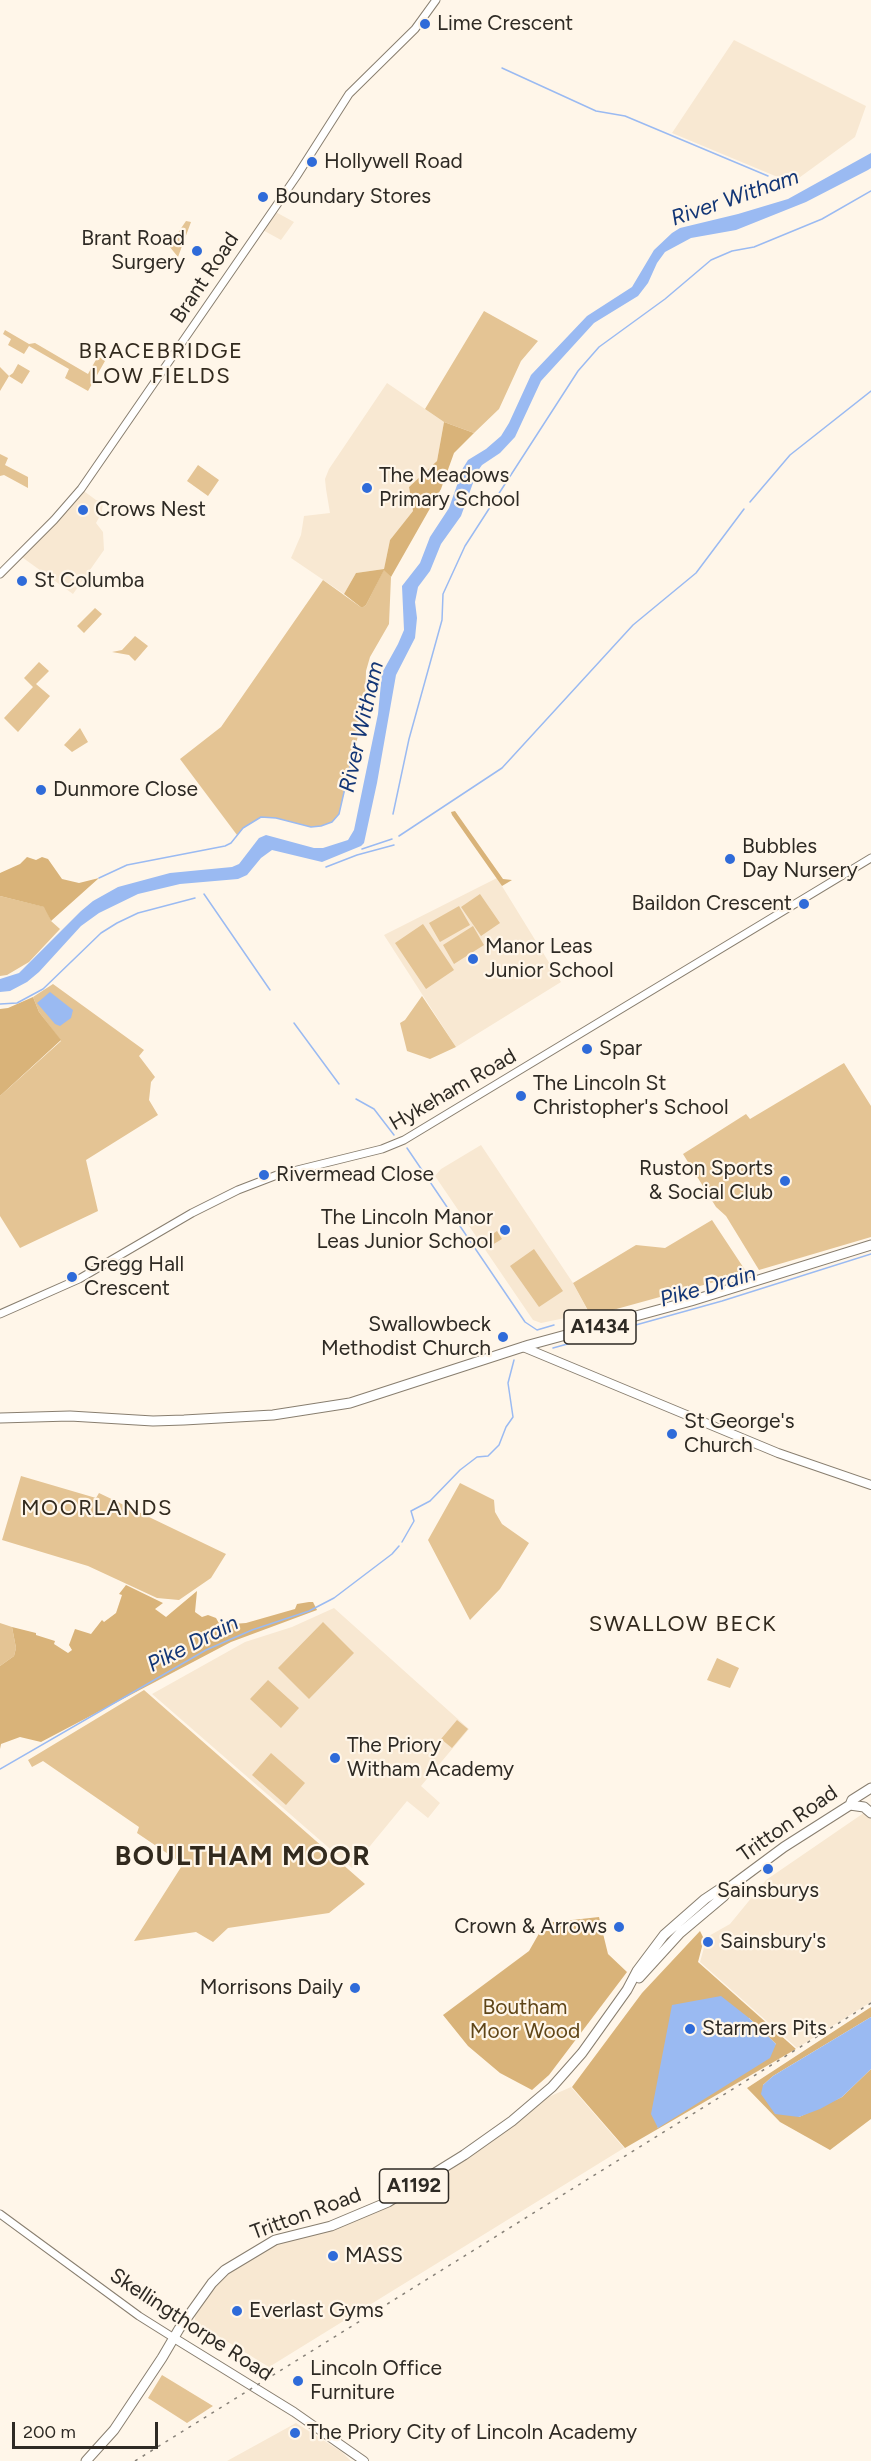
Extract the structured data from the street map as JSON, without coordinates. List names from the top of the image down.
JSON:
{
  "streets": {
    "main road": [
      "A1434",
      "Tritton Road",
      "A1192",
      "Skellingthorpe Road"
    ],
    "street": ["Brant Road", "Hykeham Road"]
  },
  "crossings": [
    ["Tritton Road", "Skellingthorpe Road"]
  ],
  "districts": [
    "BRACEBRIDGE LOW FIELDS",
    "MOORLANDS",
    "SWALLOW BECK",
    "BOULTHAM MOOR"
  ],
  "water": ["River Witham", "Pike Drain"],
  "parks": ["Boutham Moor Wood"],
  "places": [
    "Lime Crescent",
    "Hollywell Road",
    "Boundary Stores",
    "Brant Road Surgery",
    "The Meadows Primary School",
    "Crows Nest",
    "St Columba",
    "Dunmore Close",
    "Bubbles Day Nursery",
    "Baildon Crescent",
    "Manor Leas Junior School",
    "Spar",
    "The Lincoln St Christopher's School",
    "Rivermead Close",
    "Ruston Sports & Social Club",
    "The Lincoln Manor Leas Junior School",
    "Gregg Hall Crescent",
    "Swallowbeck Methodist Church",
    "St George's Church",
    "The Priory Witham Academy",
    "Sainsburys",
    "Crown & Arrows",
    "Sainsbury's",
    "Morrisons Daily",
    "Starmers Pits",
    "MASS",
    "Everlast Gyms",
    "Lincoln Office Furniture",
    "The Priory City of Lincoln Academy"
  ],
  "scale_bar": "200 m"
}
